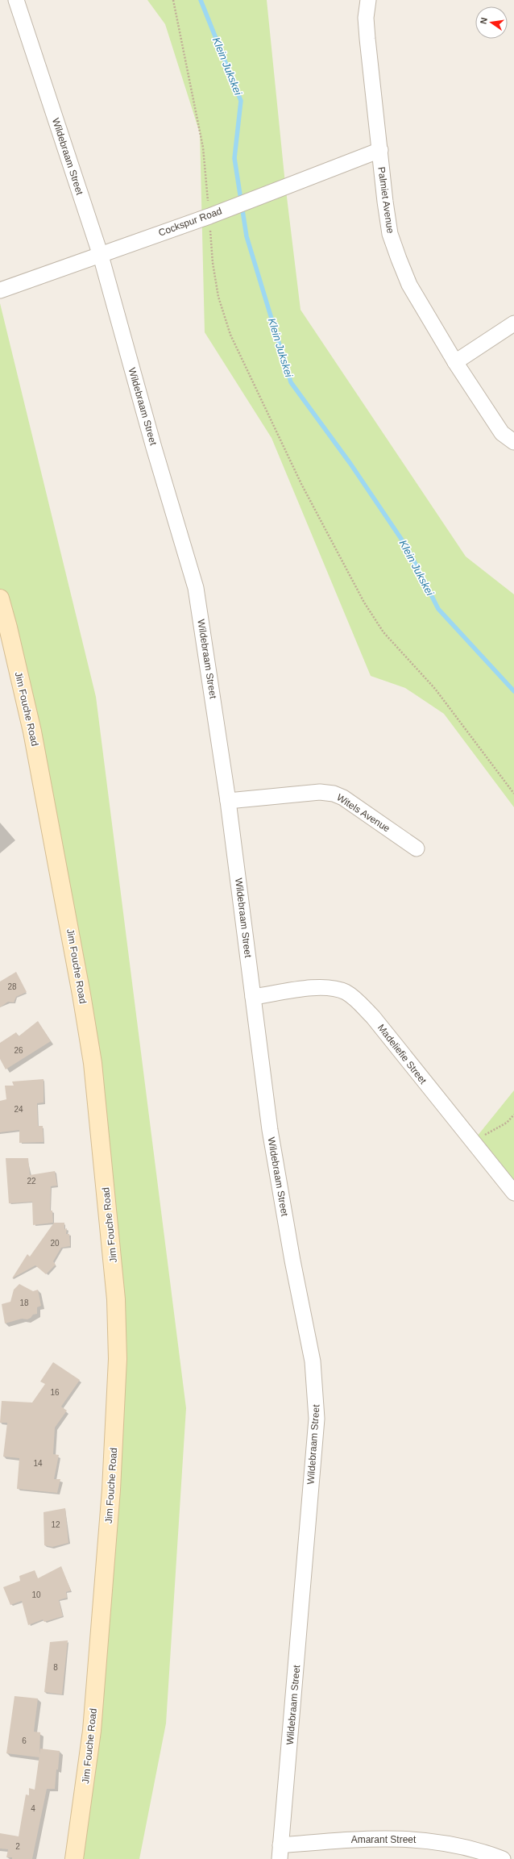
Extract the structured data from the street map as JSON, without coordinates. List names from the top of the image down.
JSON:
{
  "streets": {
    "street": [
      "Wildebraam Street",
      "Palmiet Avenue",
      "Cockspur Road",
      "Jim Fouche Road",
      "Witels Avenue",
      "Madeliefie Street",
      "Amarant Street"
    ]
  },
  "crossings": [
    ["Wildebraam Street", "Cockspur Road"],
    ["Wildebraam Street", "Witels Avenue"],
    ["Wildebraam Street", "Madeliefie Street"],
    ["Wildebraam Street", "Amarant Street"],
    ["Palmiet Avenue", "Cockspur Road"]
  ],
  "water": ["Klein Jukskei"],
  "house_numbers": [
    "28",
    "26",
    "24",
    "22",
    "20",
    "18",
    "16",
    "14",
    "12",
    "10",
    "8",
    "6",
    "4",
    "2"
  ],
  "north": "left"
}
